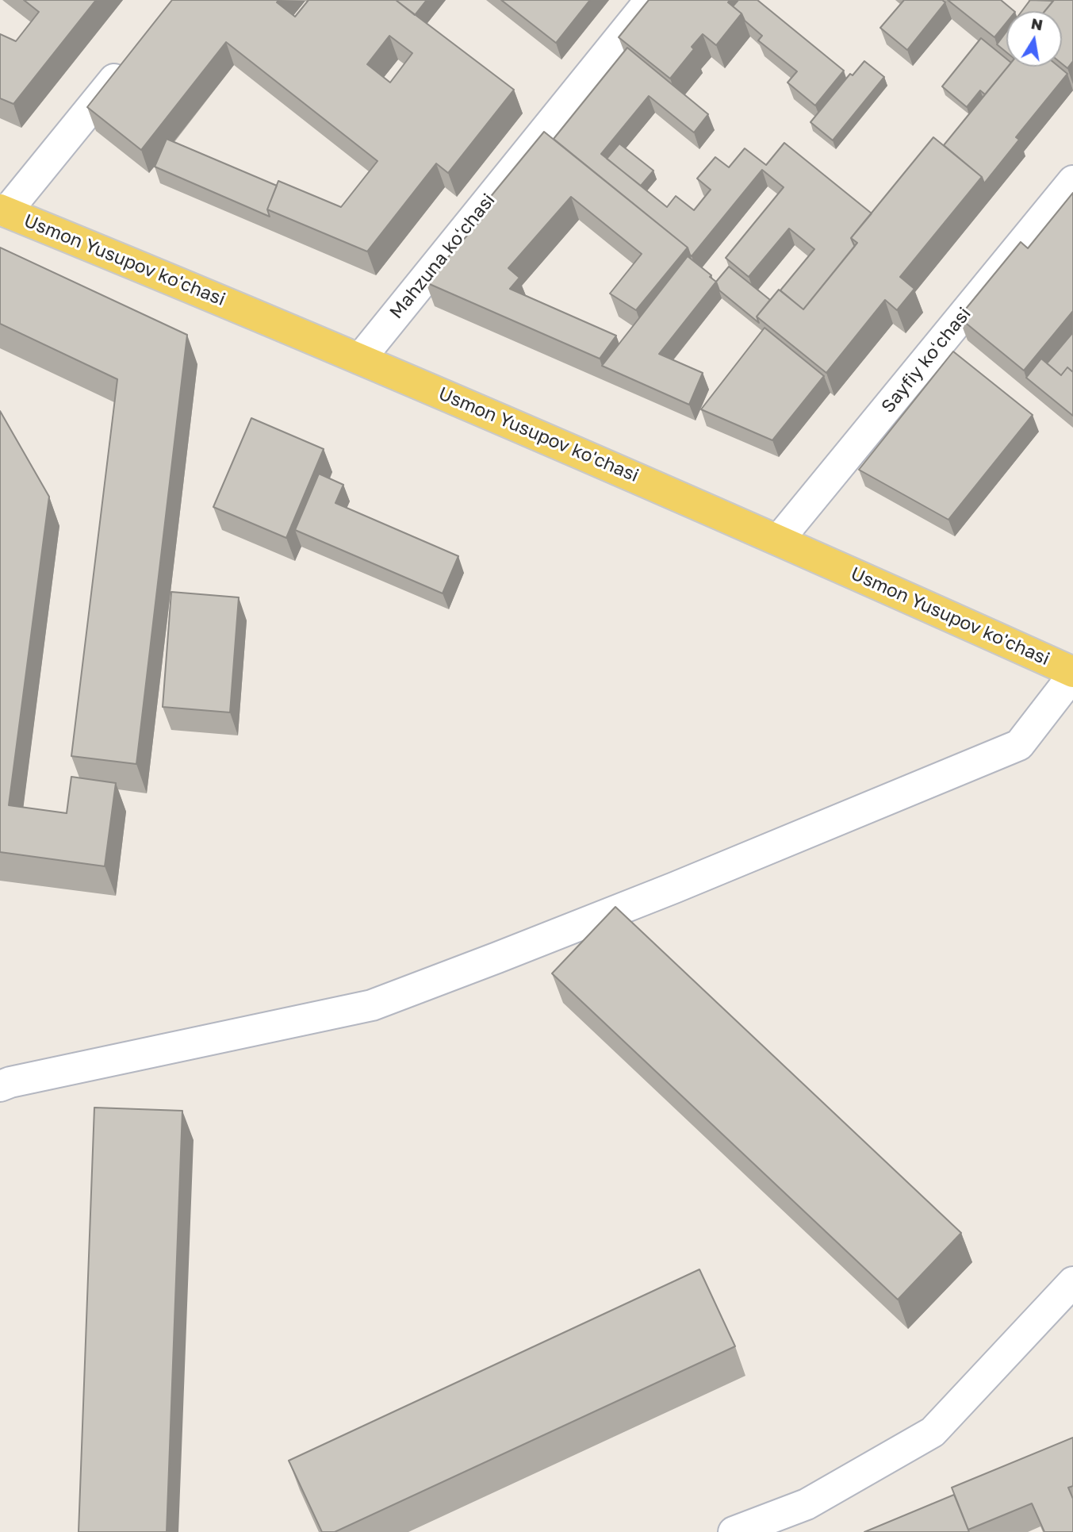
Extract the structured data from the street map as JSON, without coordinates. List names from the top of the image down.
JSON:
{
  "streets": {
    "main road": ["Usmon Yusupov ko'chasi"],
    "street": ["Mahzuna koʻchasi", "Sayfiy koʻchasi"]
  },
  "crossings": [
    ["Mahzuna koʻchasi", "Usmon Yusupov ko'chasi"],
    ["Usmon Yusupov ko'chasi", "Sayfiy koʻchasi"]
  ],
  "north": "top"
}
